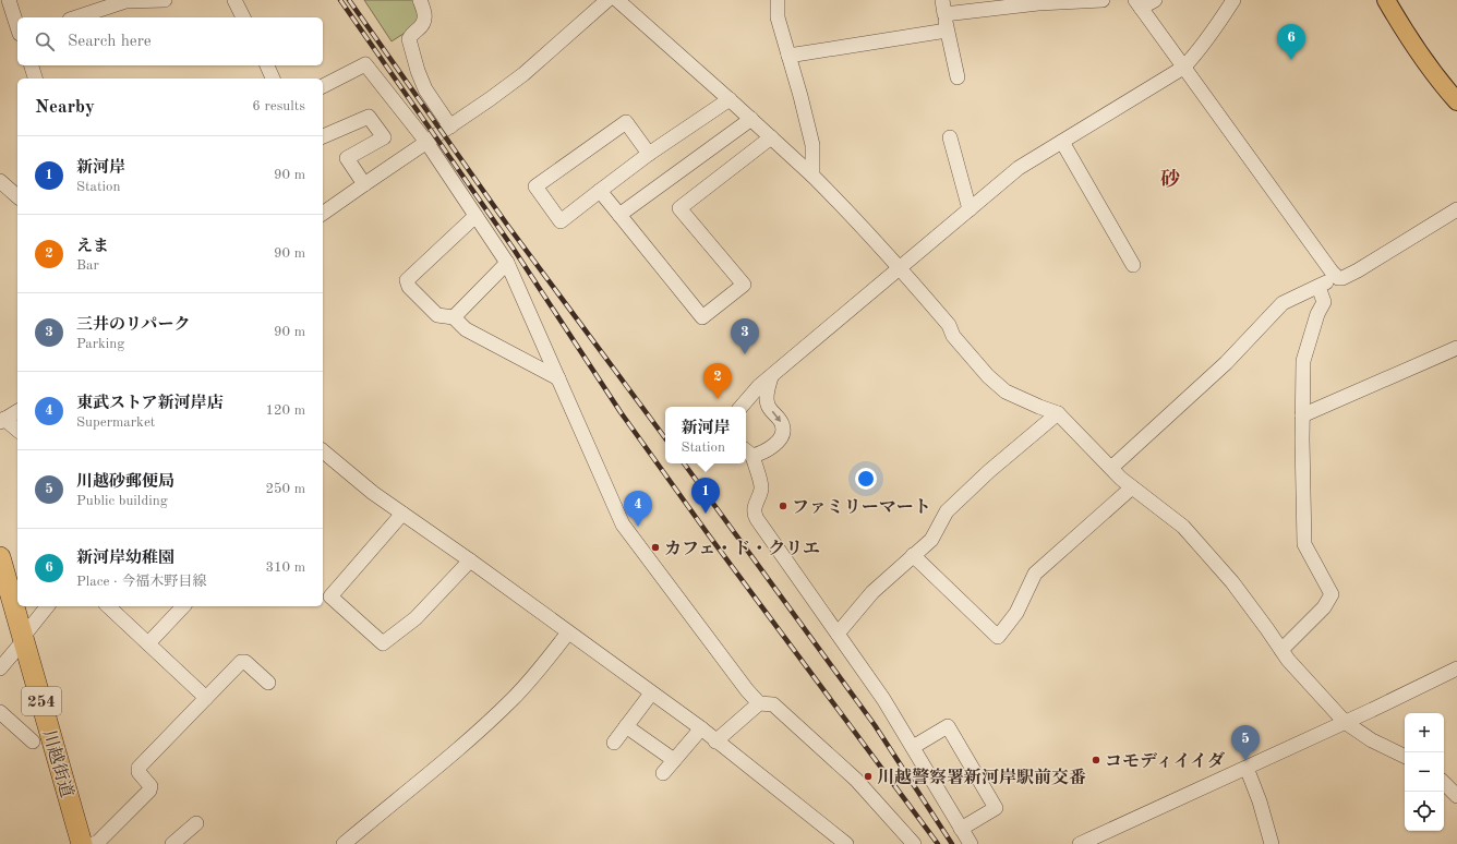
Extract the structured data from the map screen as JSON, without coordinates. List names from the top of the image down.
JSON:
{
  "streets": {
    "highway": ["254", "川越街道"]
  },
  "districts": ["砂"],
  "places": [
    "ファミリーマート",
    "カフェ・ド・クリエ",
    "コモディイイダ",
    "川越警察署新河岸駅前交番"
  ],
  "page": {
    "search": "Search here",
    "pins": [
      "6",
      "3",
      "2",
      "1",
      "4",
      "5"
    ],
    "heading": ["Nearby", "6 results"],
    "list": [
      {
        "mark": "1",
        "name": "新河岸",
        "note": "Station",
        "value": "90 m"
      },
      {
        "mark": "2",
        "name": "えま",
        "note": "Bar",
        "value": "90 m"
      },
      {
        "mark": "3",
        "name": "三井のリパーク",
        "note": "Parking",
        "value": "90 m"
      },
      {
        "mark": "4",
        "name": "東武ストア新河岸店",
        "note": "Supermarket",
        "value": "120 m"
      },
      {
        "mark": "5",
        "name": "川越砂郵便局",
        "note": "Public building",
        "value": "250 m"
      },
      {
        "mark": "6",
        "name": "新河岸幼稚園",
        "note": "Place · 今福木野目線",
        "value": "310 m"
      }
    ],
    "popup": ["新河岸", "Station"],
    "map_buttons": ["+", "−"]
  }
}
